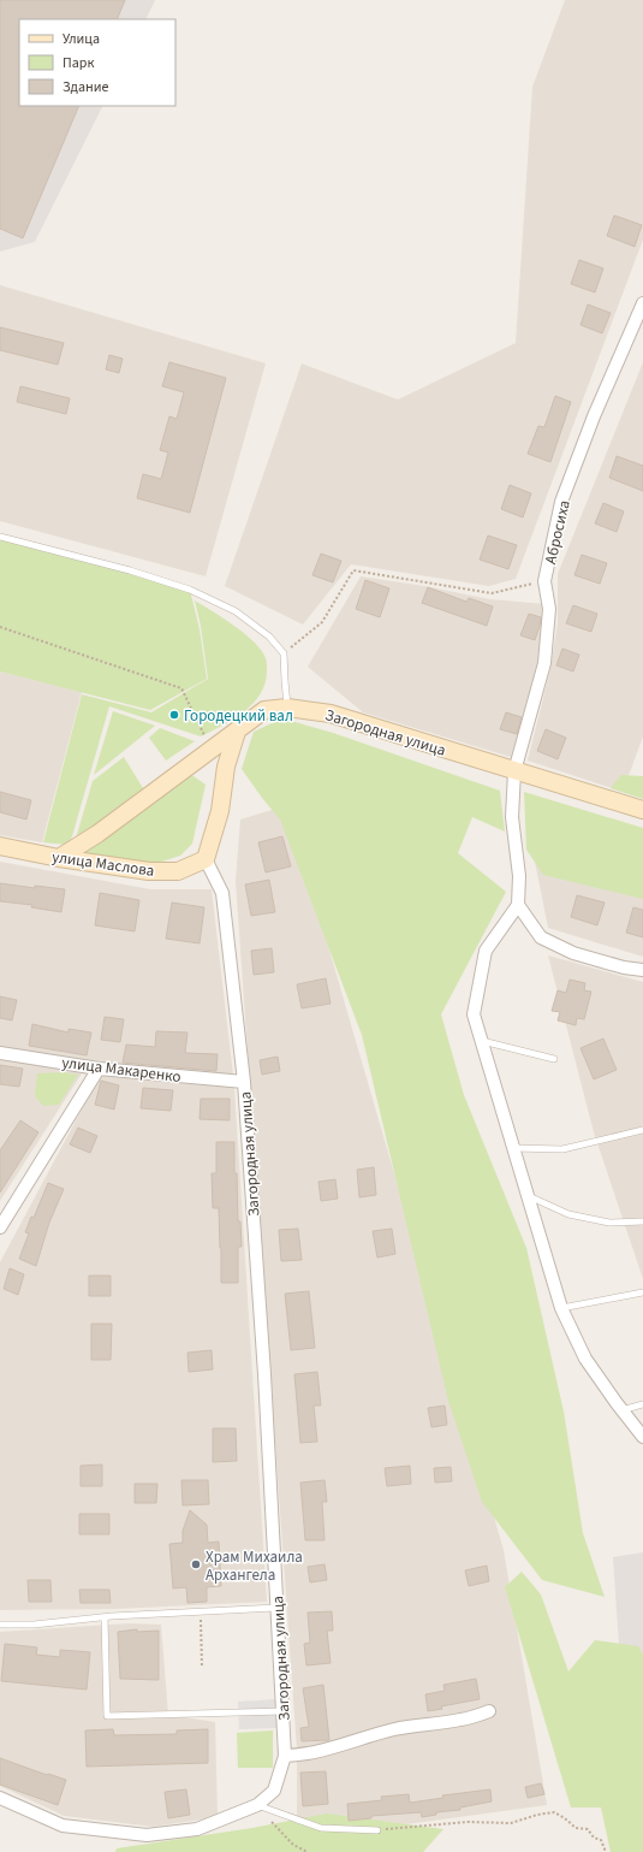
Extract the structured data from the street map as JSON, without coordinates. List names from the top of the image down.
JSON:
{
  "streets": {
    "street": [
      "Абросиха",
      "Загородная улица",
      "улица Маслова",
      "улица Макаренко"
    ]
  },
  "crossings": [
    ["Абросиха", "Загородная улица"],
    ["Загородная улица", "улица Маслова"],
    ["Загородная улица", "улица Макаренко"]
  ],
  "places": ["Городецкий вал", "Храм Михаила Архангела"],
  "legend": ["Улица", "Парк", "Здание"]
}
